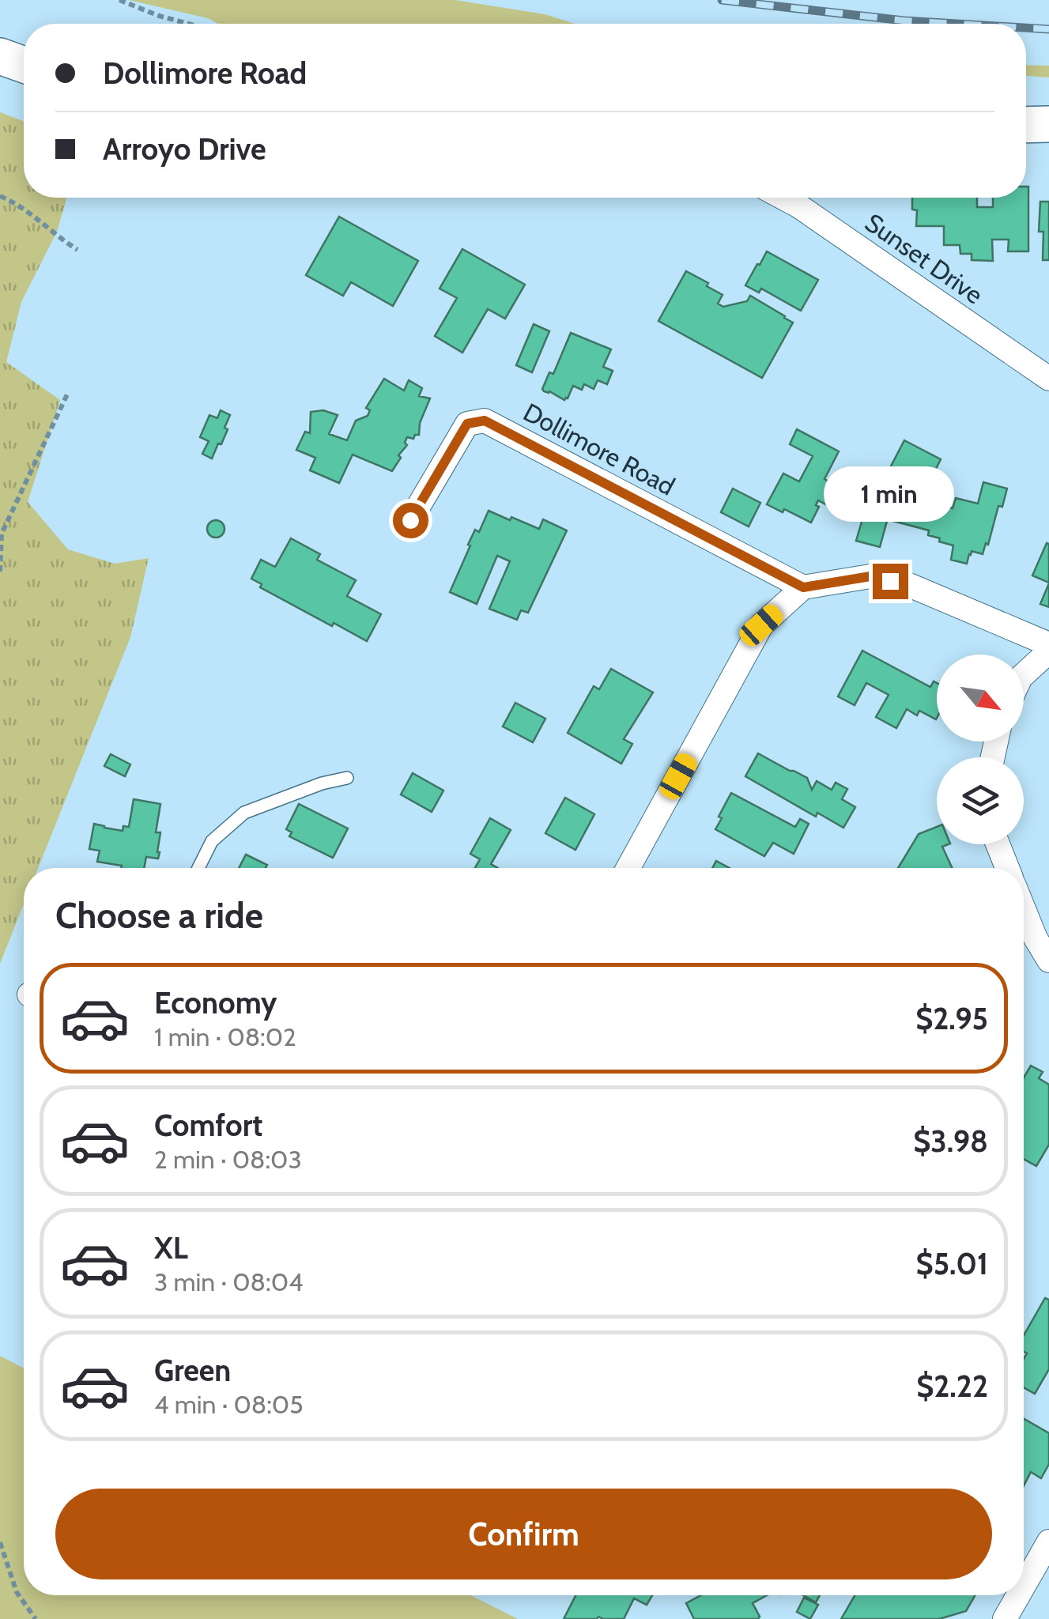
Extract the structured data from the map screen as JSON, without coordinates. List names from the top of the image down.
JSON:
{
  "streets": {
    "street": ["Sunset Drive", "Dollimore Road"]
  },
  "north": "bottom right",
  "page": {
    "banner": ["Dollimore Road", "Arroyo Drive"],
    "bubble": "1 min",
    "heading": "Choose a ride",
    "list": [
      {
        "name": "Economy",
        "note": "1 min · 08:02",
        "value": "$2.95"
      },
      {
        "name": "Comfort",
        "note": "2 min · 08:03",
        "value": "$3.98"
      },
      {
        "name": "XL",
        "note": "3 min · 08:04",
        "value": "$5.01"
      },
      {
        "name": "Green",
        "note": "4 min · 08:05",
        "value": "$2.22"
      }
    ],
    "buttons": "Confirm"
  }
}
